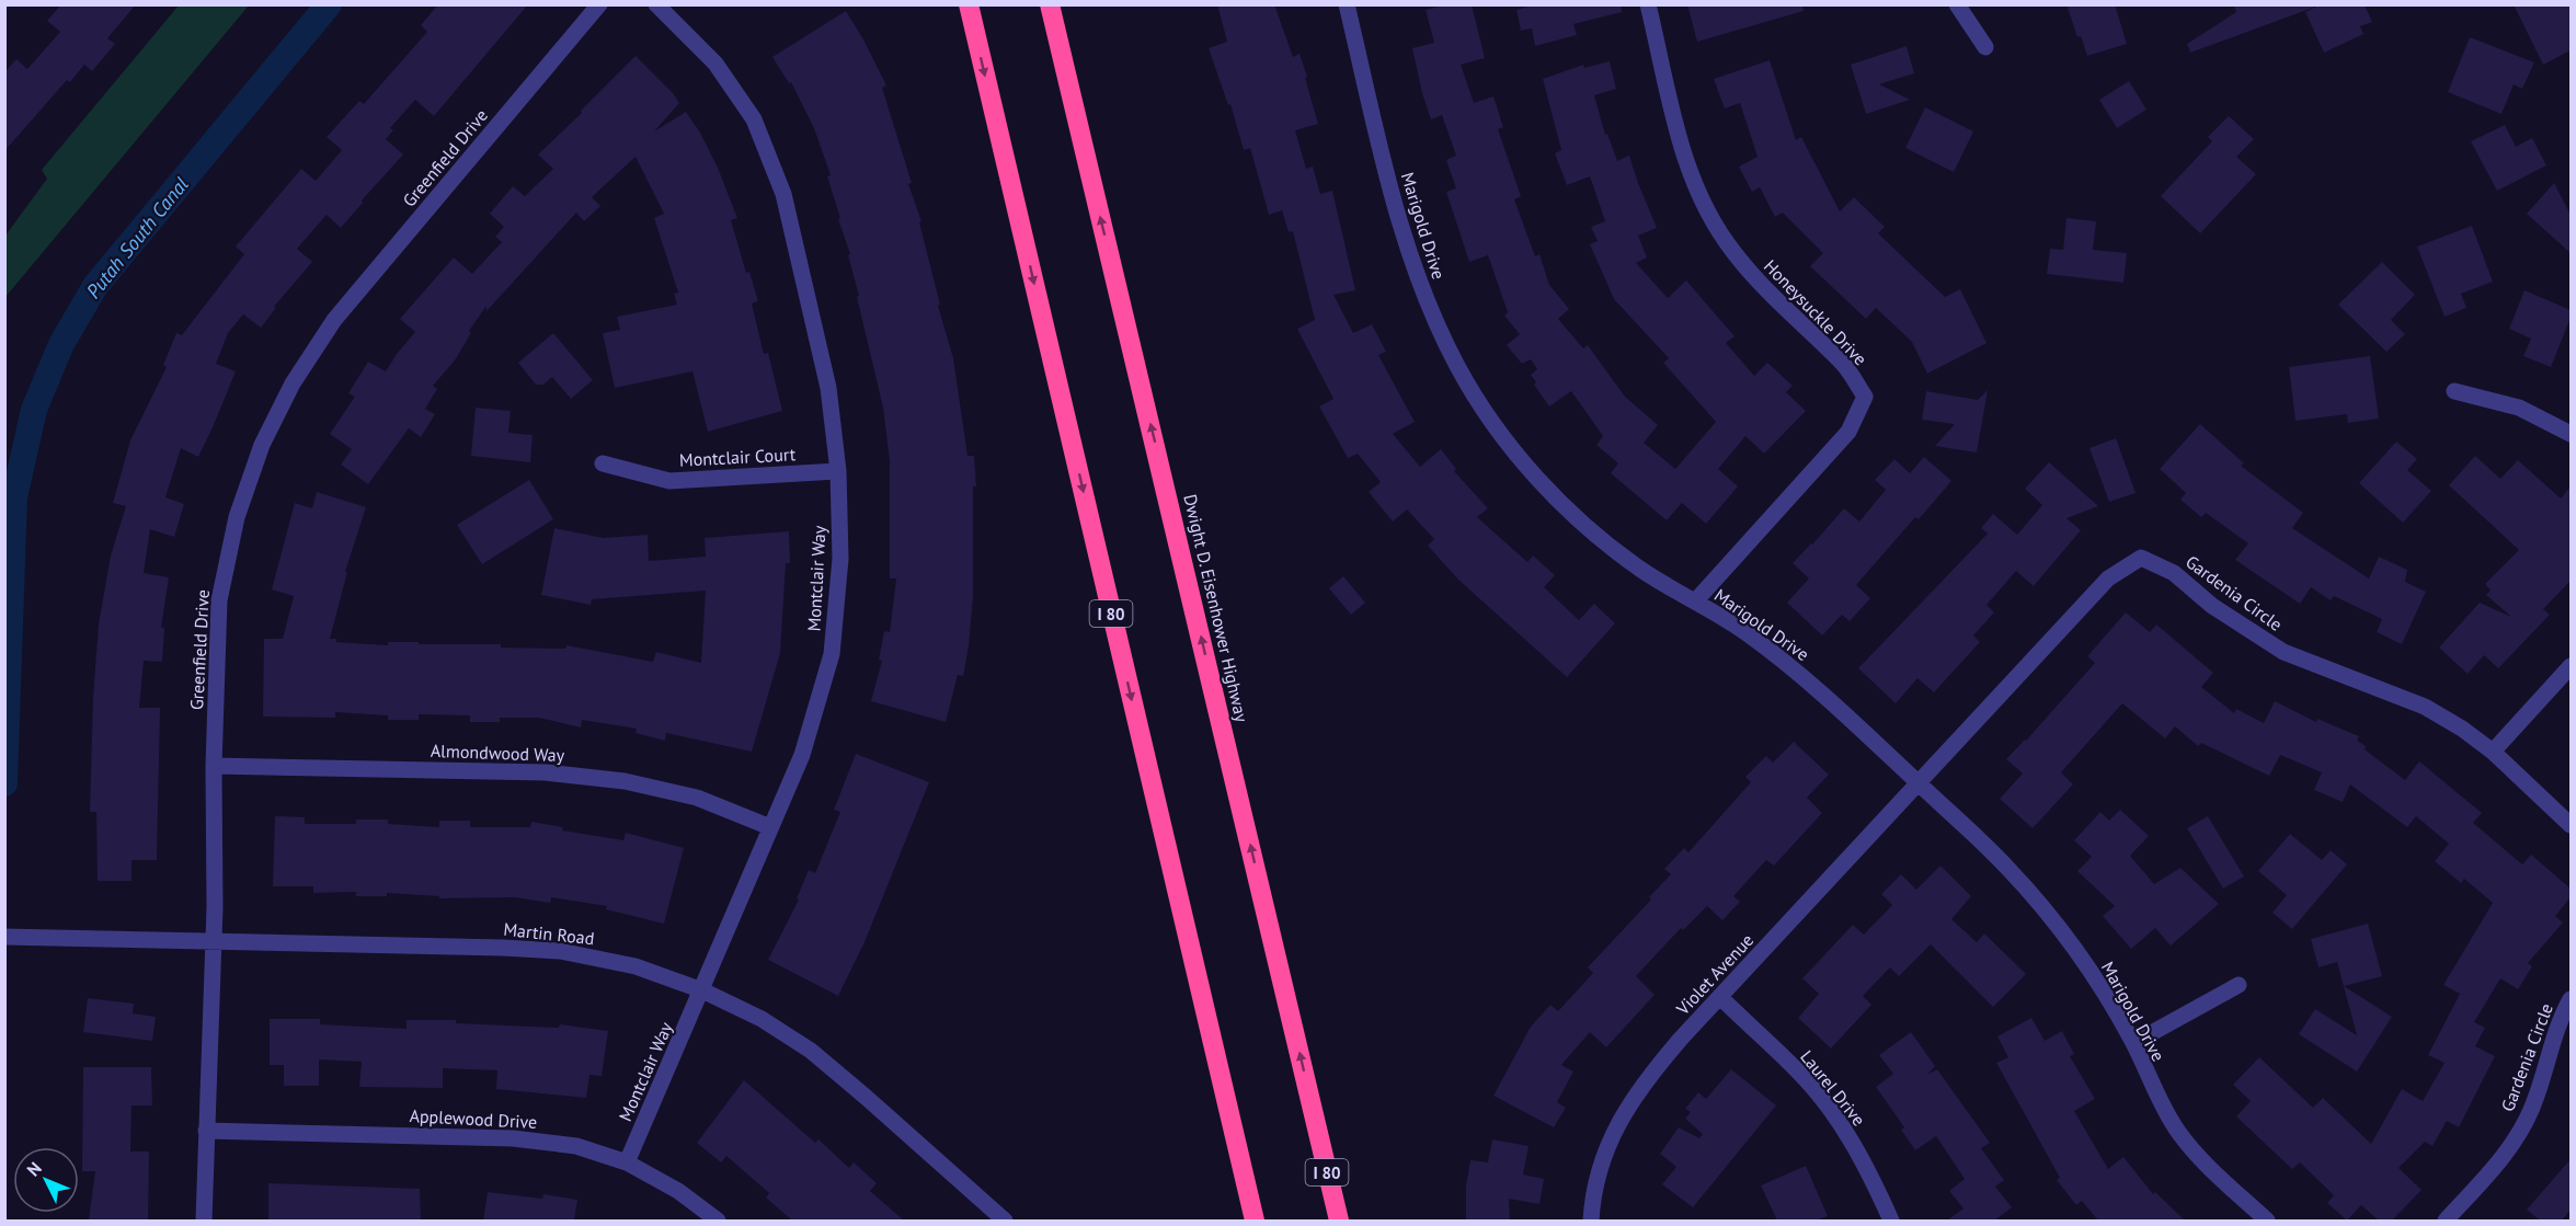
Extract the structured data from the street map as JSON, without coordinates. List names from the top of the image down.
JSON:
{
  "streets": {
    "highway": ["Dwight D. Eisenhower Highway", "I 80"],
    "street": [
      "Greenfield Drive",
      "Marigold Drive",
      "Honeysuckle Drive",
      "Montclair Court",
      "Montclair Way",
      "Gardenia Circle",
      "Almondwood Way",
      "Martin Road",
      "Violet Avenue",
      "Laurel Drive",
      "Applewood Drive"
    ]
  },
  "crossings": [
    ["Greenfield Drive", "Almondwood Way"],
    ["Greenfield Drive", "Martin Road"],
    ["Greenfield Drive", "Applewood Drive"],
    ["Marigold Drive", "Honeysuckle Drive"],
    ["Marigold Drive", "Gardenia Circle"],
    ["Marigold Drive", "Violet Avenue"],
    ["Montclair Court", "Montclair Way"],
    ["Montclair Way", "Almondwood Way"],
    ["Montclair Way", "Martin Road"],
    ["Montclair Way", "Applewood Drive"],
    ["Gardenia Circle", "Violet Avenue"],
    ["Violet Avenue", "Laurel Drive"]
  ],
  "water": ["Putah South Canal"],
  "north": "top left"
}
